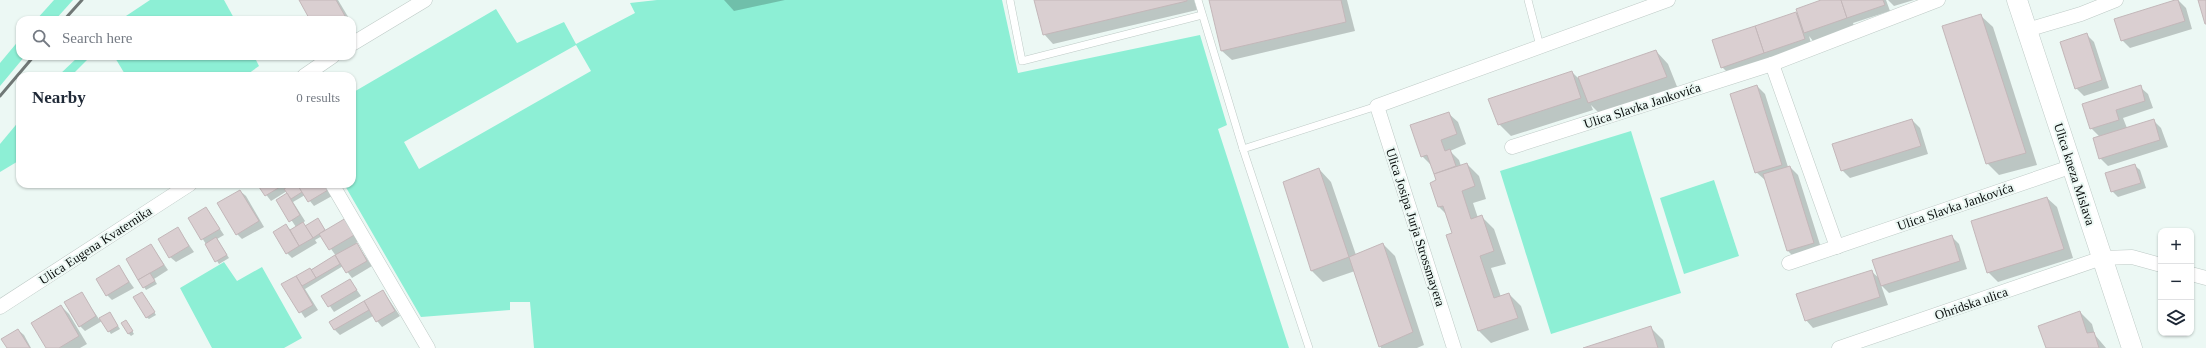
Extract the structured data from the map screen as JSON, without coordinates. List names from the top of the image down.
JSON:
{
  "streets": {
    "main road": ["Ulica kneza Mislava"],
    "street": [
      "Ulica Slavka Jankovića",
      "Ulica Josipa Jurja Strossmayera",
      "Ulica Eugena Kvaternika",
      "Ohridska ulica"
    ]
  },
  "crossings": [
    ["Ulica Slavka Jankovića", "Ulica kneza Mislava"],
    ["Ulica kneza Mislava", "Ohridska ulica"]
  ],
  "page": {
    "search": "Search here",
    "heading": ["Nearby", "0 results"],
    "map_buttons": ["+", "−"]
  }
}
